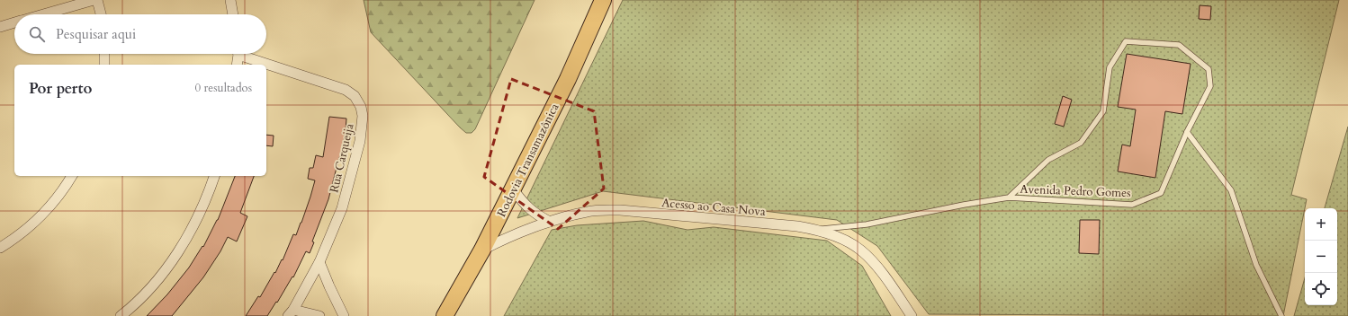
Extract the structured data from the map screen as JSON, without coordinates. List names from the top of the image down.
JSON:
{
  "streets": {
    "highway": ["Rodovia Transamazônica"],
    "street": ["Rua Carqueija", "Acesso ao Casa Nova"],
    "lane": ["Avenida Pedro Gomes"]
  },
  "crossings": [
    ["Rodovia Transamazônica", "Acesso ao Casa Nova"],
    ["Avenida Pedro Gomes", "Acesso ao Casa Nova"]
  ],
  "page": {
    "search": "Pesquisar aqui",
    "heading": ["Por perto", "0 resultados"],
    "map_buttons": ["+", "−"]
  }
}
